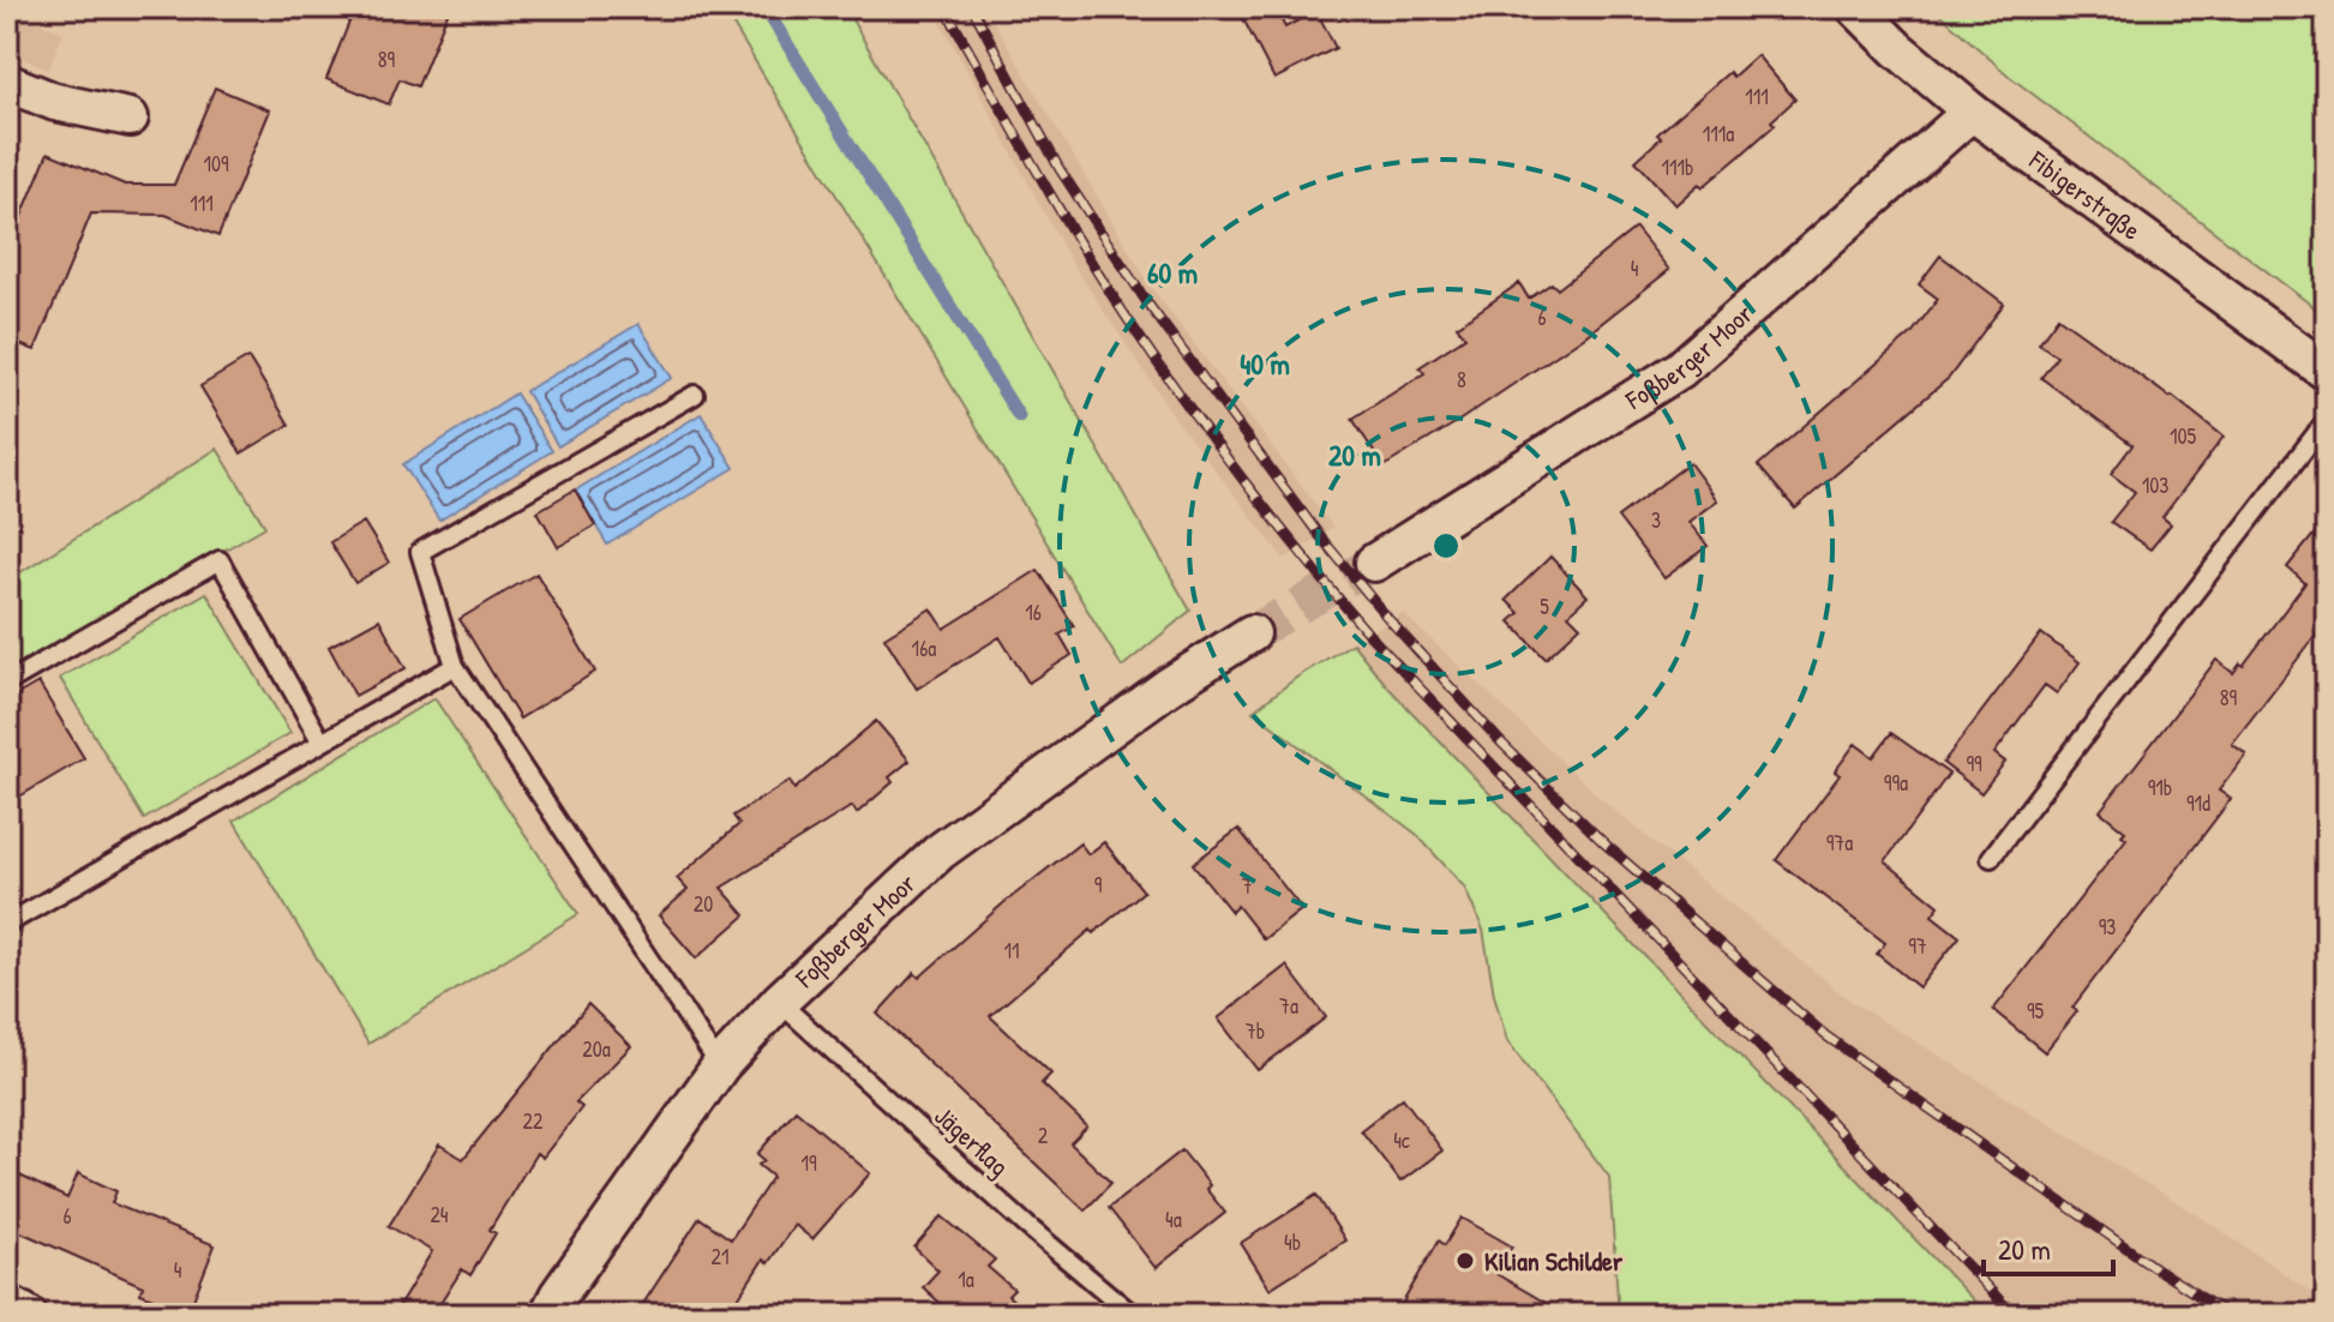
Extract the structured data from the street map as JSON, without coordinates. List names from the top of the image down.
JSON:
{
  "streets": {
    "street": ["Fibigerstraße", "Foßberger Moor"],
    "lane": ["Jägerflag"]
  },
  "crossings": [
    ["Fibigerstraße", "Foßberger Moor"],
    ["Foßberger Moor", "Jägerflag"]
  ],
  "places": ["Kilian Schilder"],
  "house_numbers": [
    "89",
    "111",
    "111a",
    "109",
    "111b",
    "111",
    "4",
    "6",
    "8",
    "105",
    "103",
    "3",
    "5",
    "16",
    "16a",
    "89",
    "99",
    "99a",
    "91b",
    "91d",
    "97a",
    "9",
    "7",
    "20",
    "93",
    "97",
    "11",
    "7a",
    "95",
    "7b",
    "20a",
    "22",
    "2",
    "4c",
    "19",
    "24",
    "6",
    "4a",
    "4b",
    "21",
    "4",
    "1a"
  ],
  "scale_bar": "20 m",
  "rings": ["60 m", "40 m", "20 m"]
}
